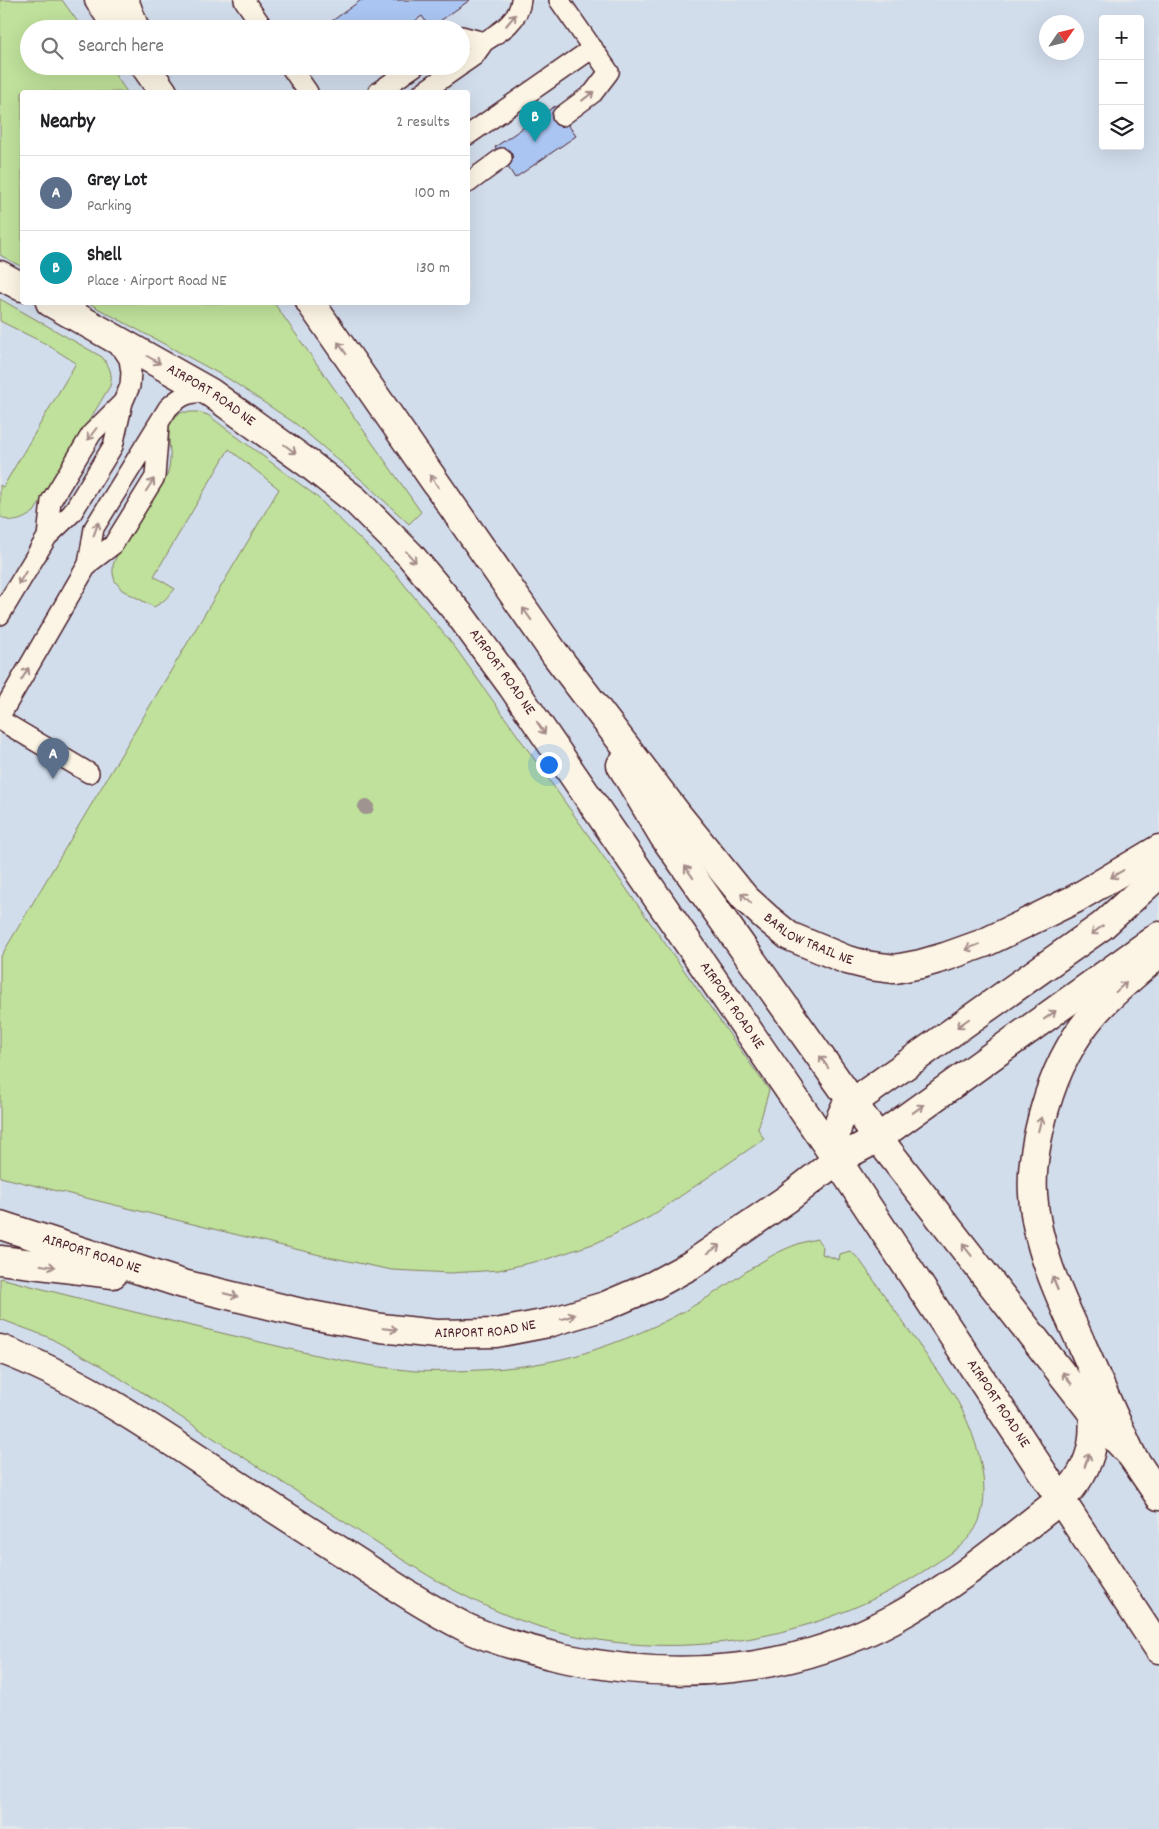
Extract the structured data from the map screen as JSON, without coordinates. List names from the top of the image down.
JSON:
{
  "streets": {
    "main road": ["AIRPORT ROAD NE", "BARLOW TRAIL NE"]
  },
  "one_way": ["AIRPORT ROAD NE", "BARLOW TRAIL NE"],
  "north": "top right",
  "page": {
    "map_buttons": ["+", "−"],
    "search": "Search here",
    "heading": ["Nearby", "2 results"],
    "pins": ["B", "A"],
    "list": [
      {
        "mark": "A",
        "name": "Grey Lot",
        "note": "Parking",
        "value": "100 m"
      },
      {
        "mark": "B",
        "name": "Shell",
        "note": "Place · Airport Road NE",
        "value": "130 m"
      }
    ]
  }
}
